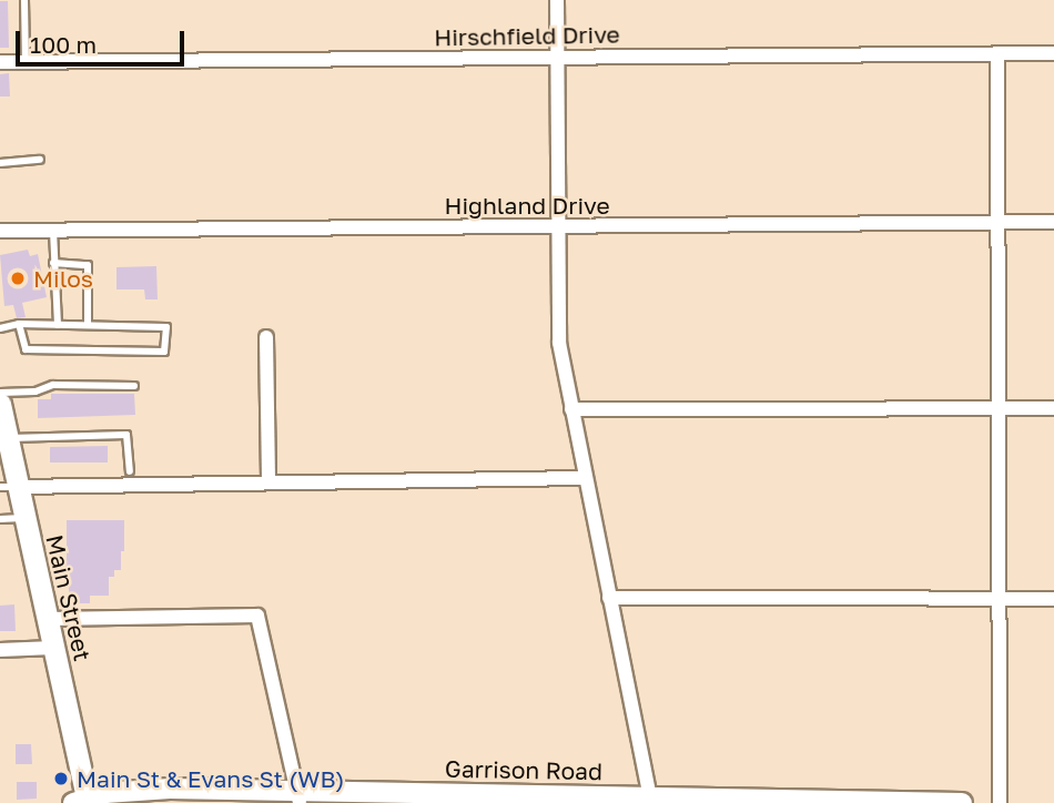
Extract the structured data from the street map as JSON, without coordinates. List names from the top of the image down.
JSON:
{
  "streets": {
    "main road": ["Main Street"],
    "street": ["Hirschfield Drive", "Highland Drive", "Garrison Road"]
  },
  "crossings": [
    ["Main Street", "Garrison Road"]
  ],
  "places": ["Milos", "Main St & Evans St (WB)"],
  "scale_bar": "100 m"
}
